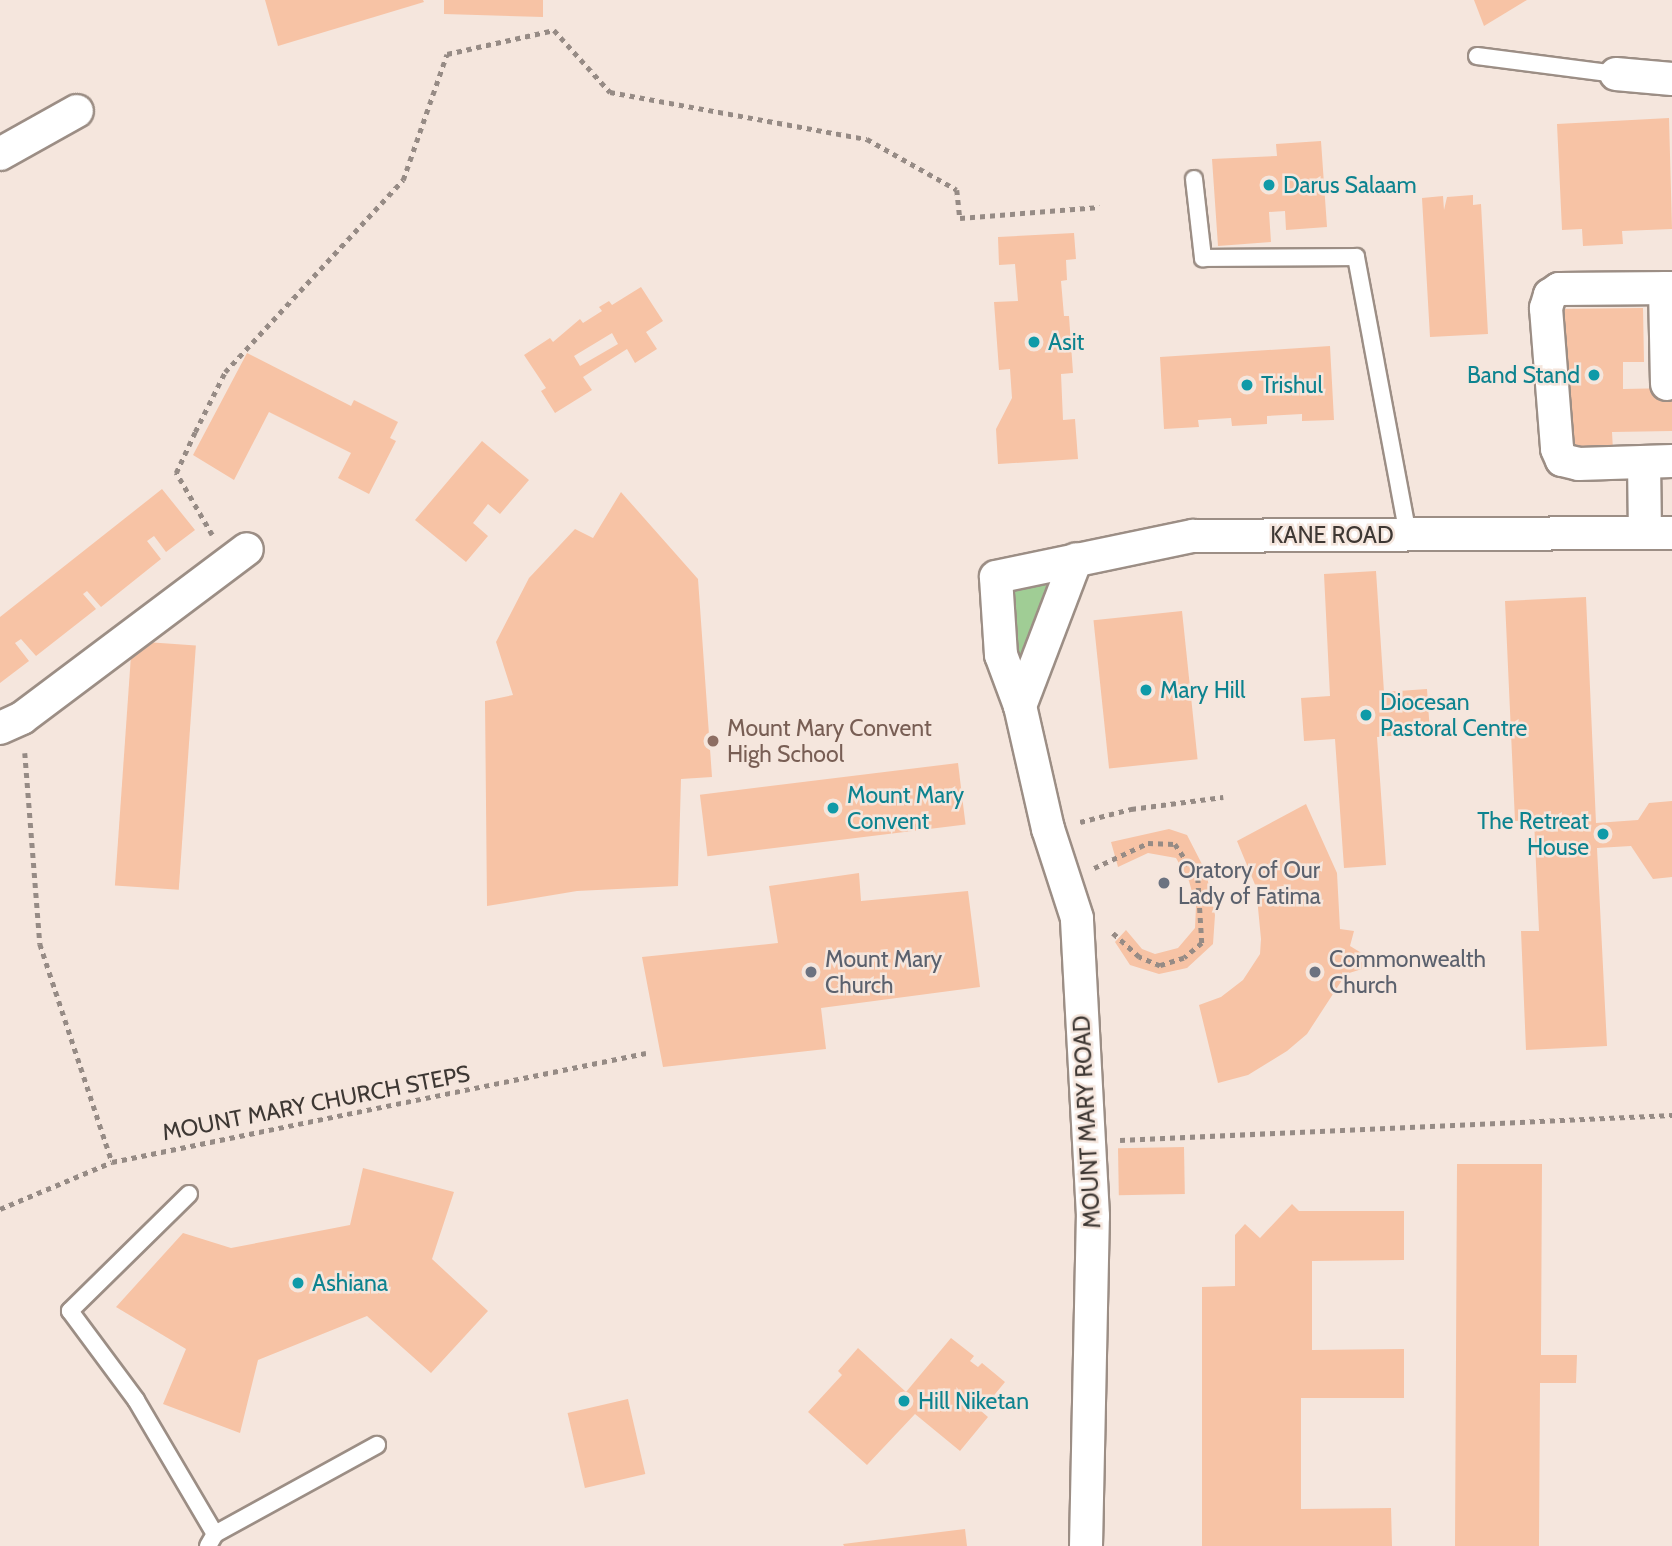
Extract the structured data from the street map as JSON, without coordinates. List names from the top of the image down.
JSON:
{
  "streets": {
    "street": ["KANE ROAD", "MOUNT MARY ROAD"],
    "path": ["MOUNT MARY CHURCH STEPS"]
  },
  "crossings": [
    ["KANE ROAD", "MOUNT MARY ROAD"]
  ],
  "places": [
    "Darus Salaam",
    "Asit",
    "Band Stand",
    "Trishul",
    "Mary Hill",
    "Diocesan Pastoral Centre",
    "Mount Mary Convent High School",
    "Mount Mary Convent",
    "The Retreat House",
    "Oratory of Our Lady of Fatima",
    "Mount Mary Church",
    "Commonwealth Church",
    "Ashiana",
    "Hill Niketan"
  ]
}
